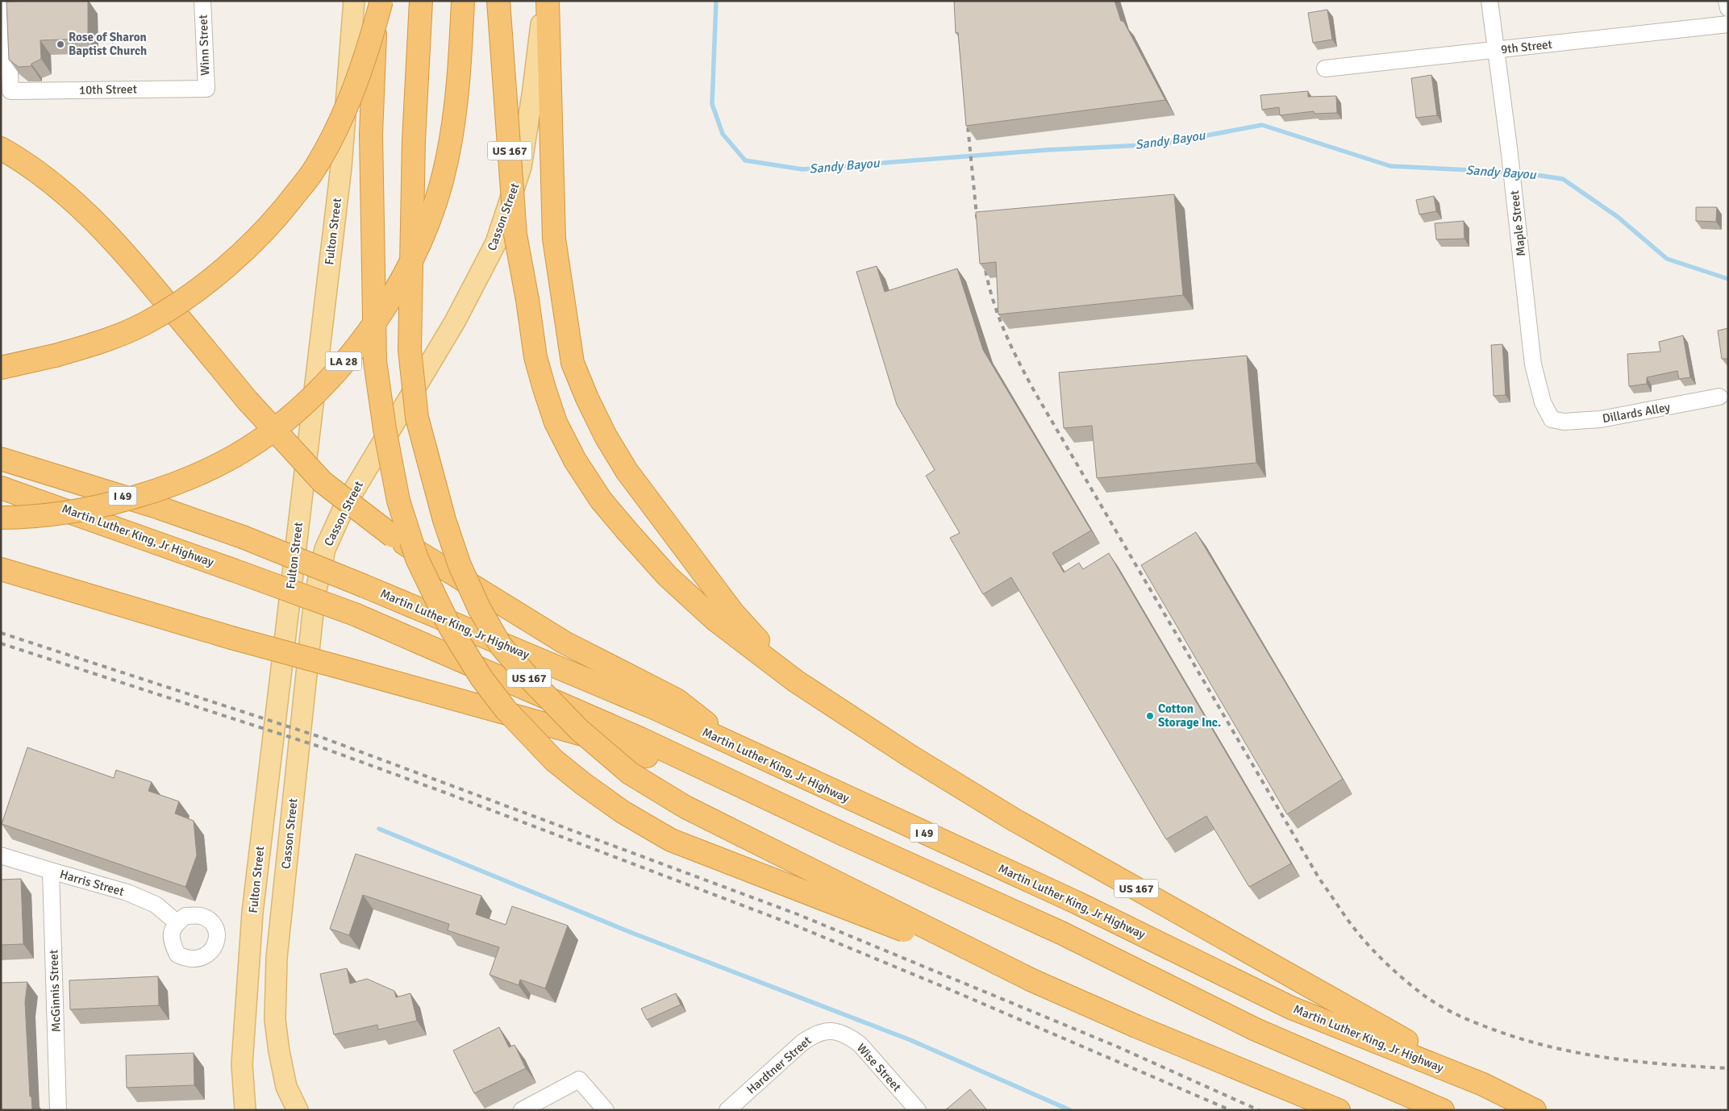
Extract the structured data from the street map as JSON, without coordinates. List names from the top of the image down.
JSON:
{
  "streets": {
    "highway": [
      "US 167",
      "LA 28",
      "I 49",
      "Martin Luther King, Jr Highway"
    ],
    "main road": ["Casson Street", "Fulton Street"],
    "street": [
      "Winn Street",
      "9th Street",
      "10th Street",
      "Maple Street",
      "Dillards Alley",
      "Harris Street",
      "McGinnis Street",
      "Hardtner Street",
      "Wise Street"
    ]
  },
  "crossings": [
    ["Winn Street", "10th Street"],
    ["9th Street", "Maple Street"],
    ["US 167", "Martin Luther King, Jr Highway"],
    ["Maple Street", "Dillards Alley"],
    ["Harris Street", "McGinnis Street"],
    ["Hardtner Street", "Wise Street"]
  ],
  "water": ["Sandy Bayou"],
  "places": ["Rose of Sharon Baptist Church", "Cotton Storage Inc."]
}
